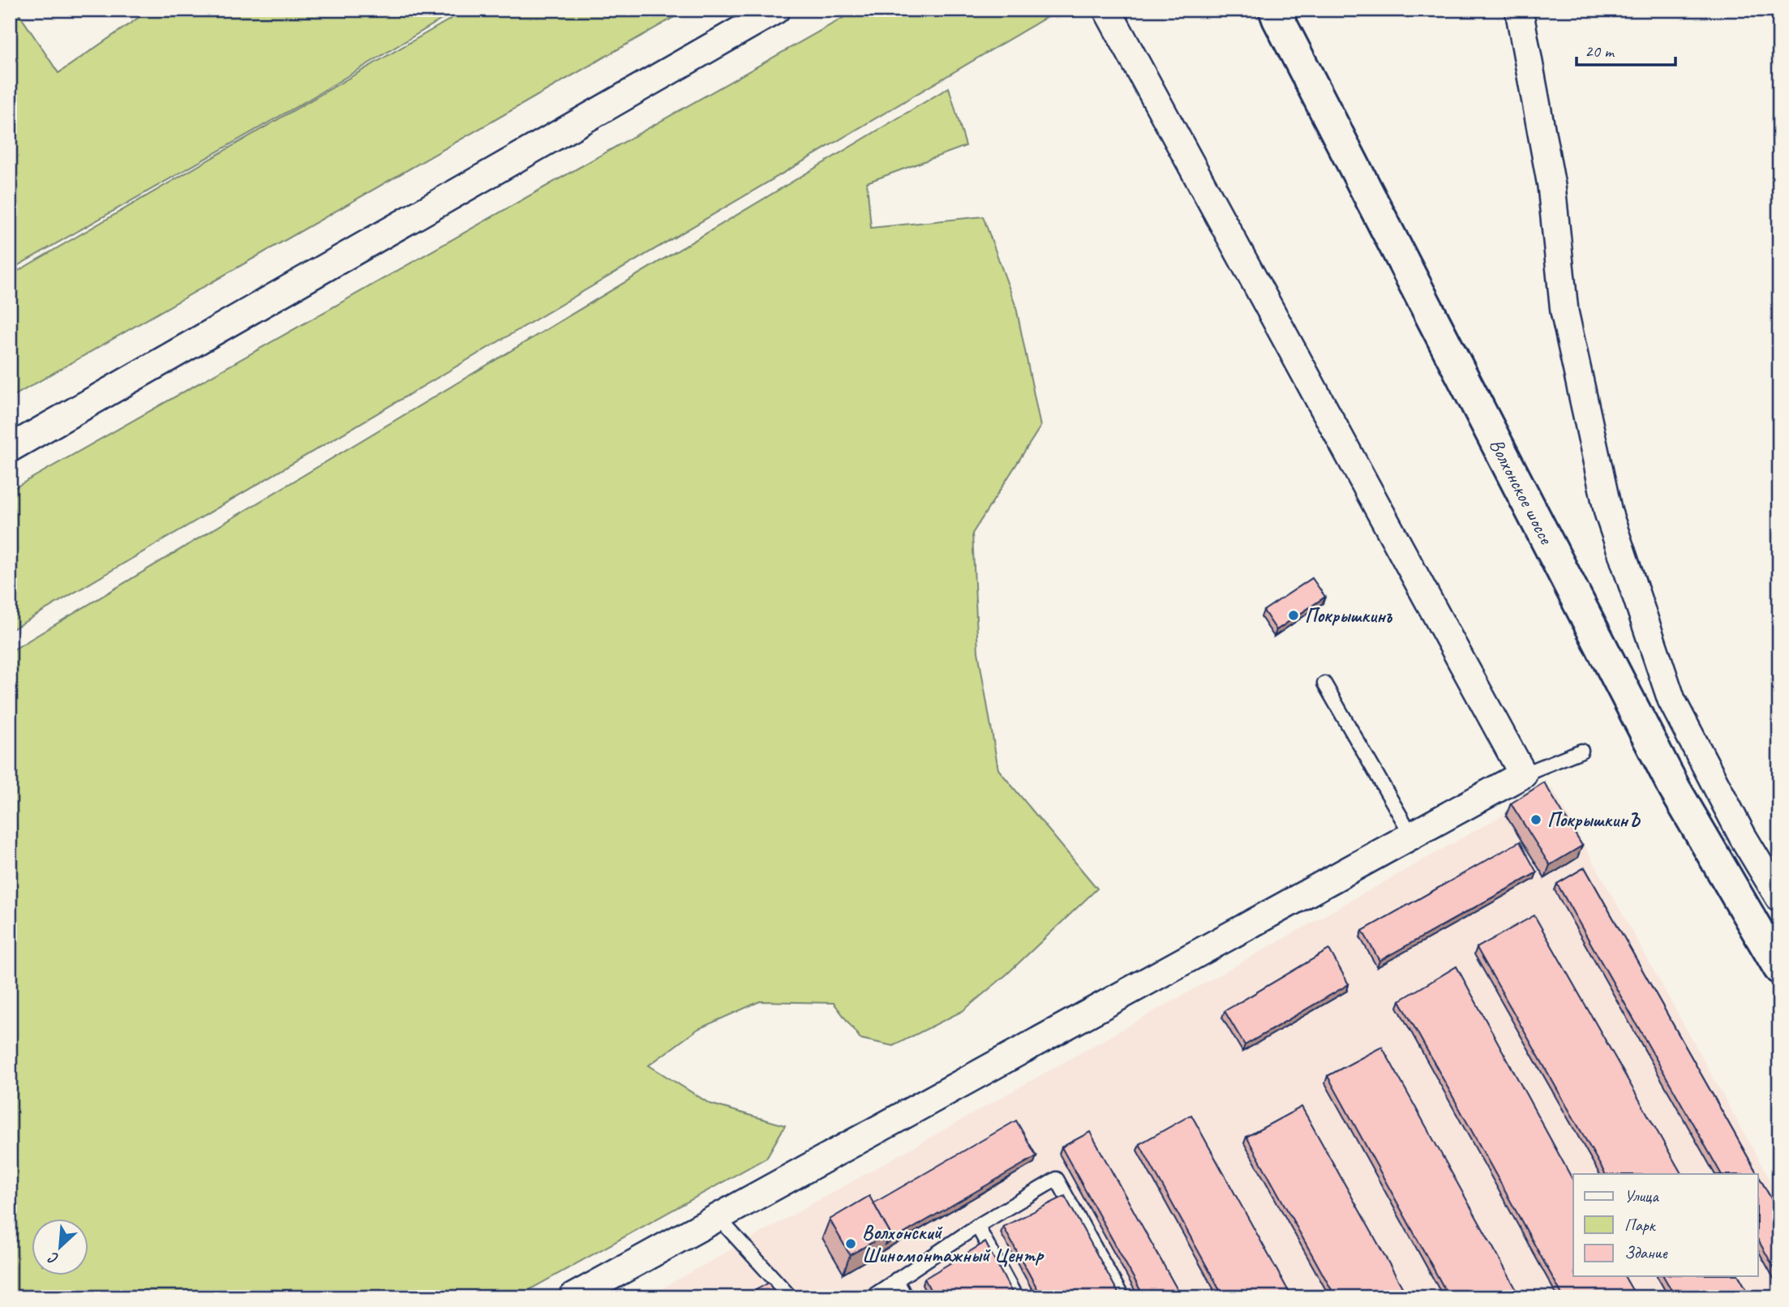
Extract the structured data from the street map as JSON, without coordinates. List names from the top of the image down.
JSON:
{
  "streets": {
    "main road": ["Волхонское шоссе"]
  },
  "places": ["Покрышкинъ", "ПокрышкинЪ", "Волхонский Шиномонтажный Центр"],
  "legend": ["Улица", "Парк", "Здание"],
  "scale_bar": "20 m",
  "north": "bottom left"
}
